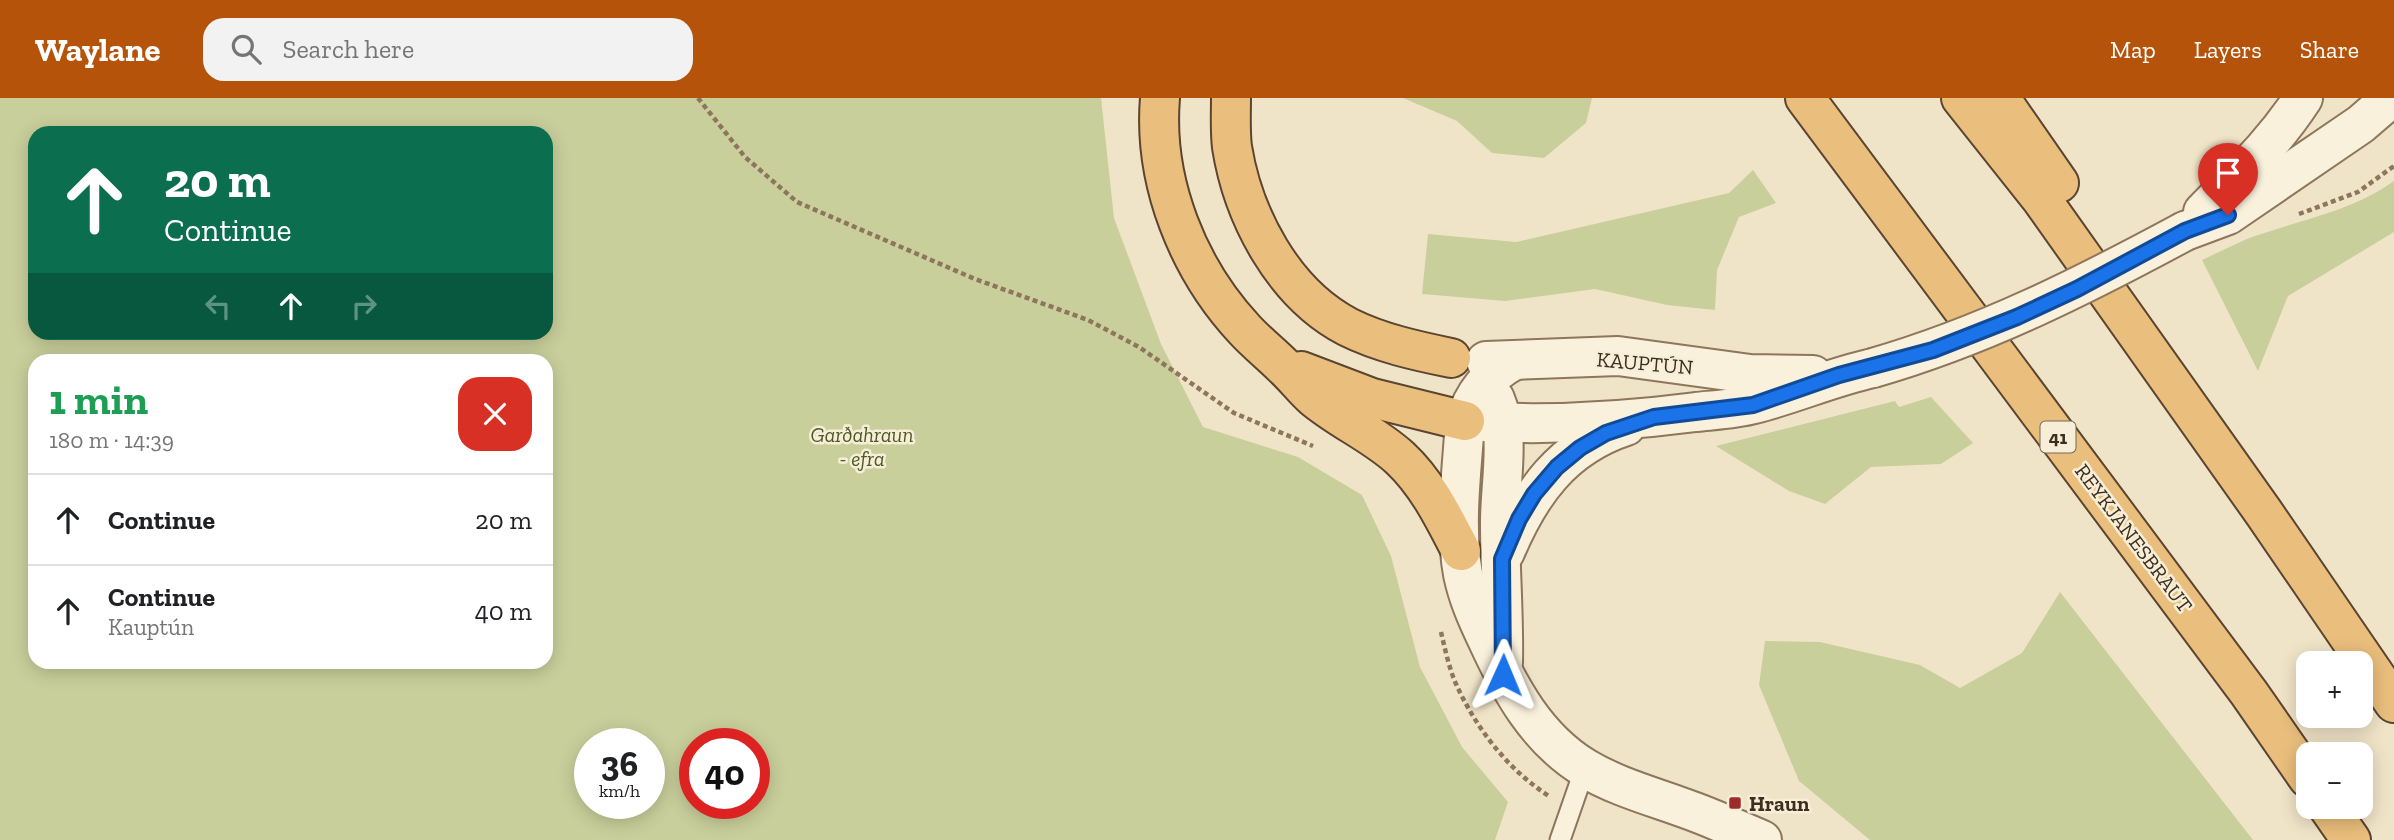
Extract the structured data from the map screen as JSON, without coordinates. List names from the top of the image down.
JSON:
{
  "streets": {
    "highway": ["41", "REYKJANESBRAUT"],
    "street": ["KAUPTÚN"]
  },
  "parks": ["Garðahraun - efra"],
  "places": {
    "transit": ["Hraun"]
  },
  "page": {
    "header": "Waylane",
    "search": "Search here",
    "nav": ["Map", "Layers", "Share"],
    "turn": ["20 m", "Continue"],
    "heading": ["1 min", "180 m · 14:39"],
    "list": [
      {
        "name": "Continue",
        "value": "20 m"
      },
      {
        "name": "Continue",
        "note": "Kauptún",
        "value": "40 m"
      }
    ],
    "map_buttons": ["+", "−"],
    "speed": "36 km/h",
    "limit": "40"
  }
}
